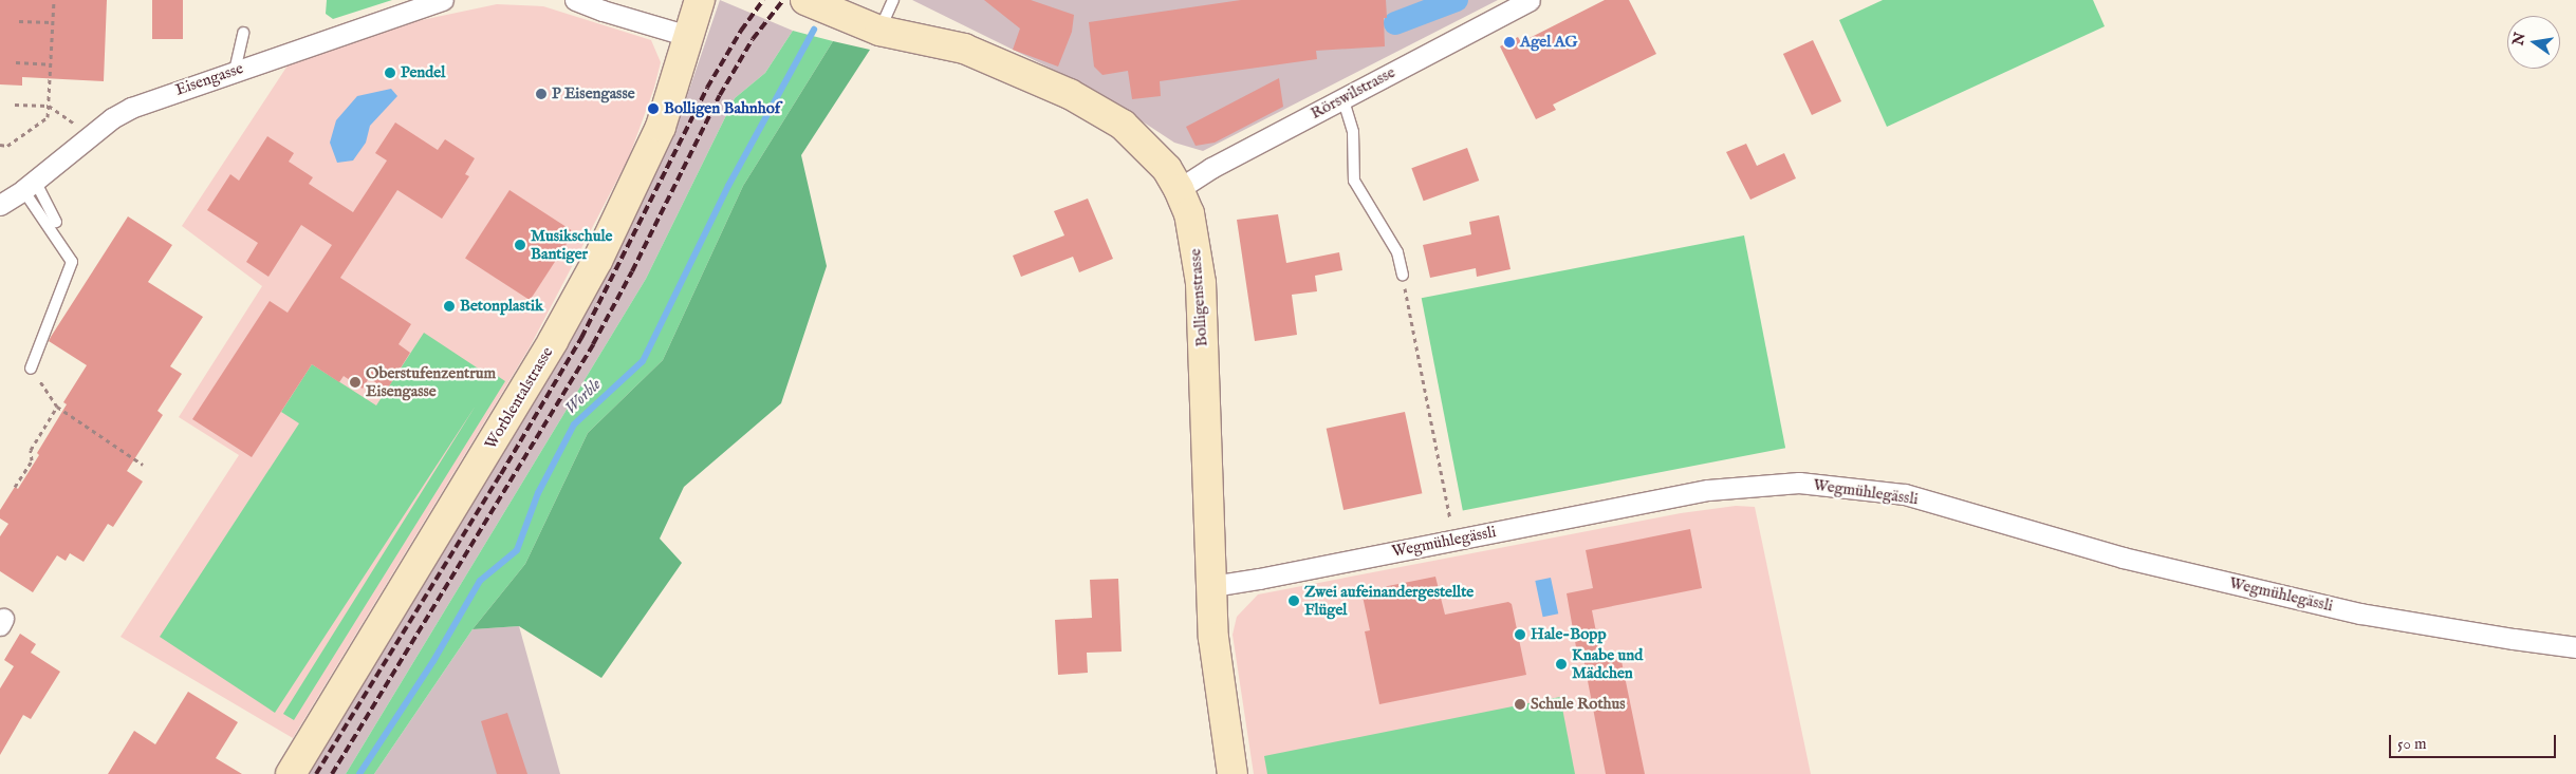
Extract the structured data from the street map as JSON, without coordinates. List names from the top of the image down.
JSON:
{
  "streets": {
    "main road": ["Bolligenstrasse", "Worblentalstrasse"],
    "street": ["Eisengasse", "Rörswilstrasse", "Wegmühlegässli"]
  },
  "crossings": [
    ["Rörswilstrasse", "Bolligenstrasse"],
    ["Bolligenstrasse", "Wegmühlegässli"]
  ],
  "water": ["Worble"],
  "places": [
    "Agel AG",
    "Pendel",
    "P Eisengasse",
    "Bolligen Bahnhof",
    "Musikschule Bantiger",
    "Betonplastik",
    "Oberstufenzentrum Eisengasse",
    "Zwei aufeinandergestellte Flügel",
    "Hale-Bopp",
    "Knabe und Mädchen",
    "Schule Rothus"
  ],
  "scale_bar": "50 m",
  "north": "left"
}
